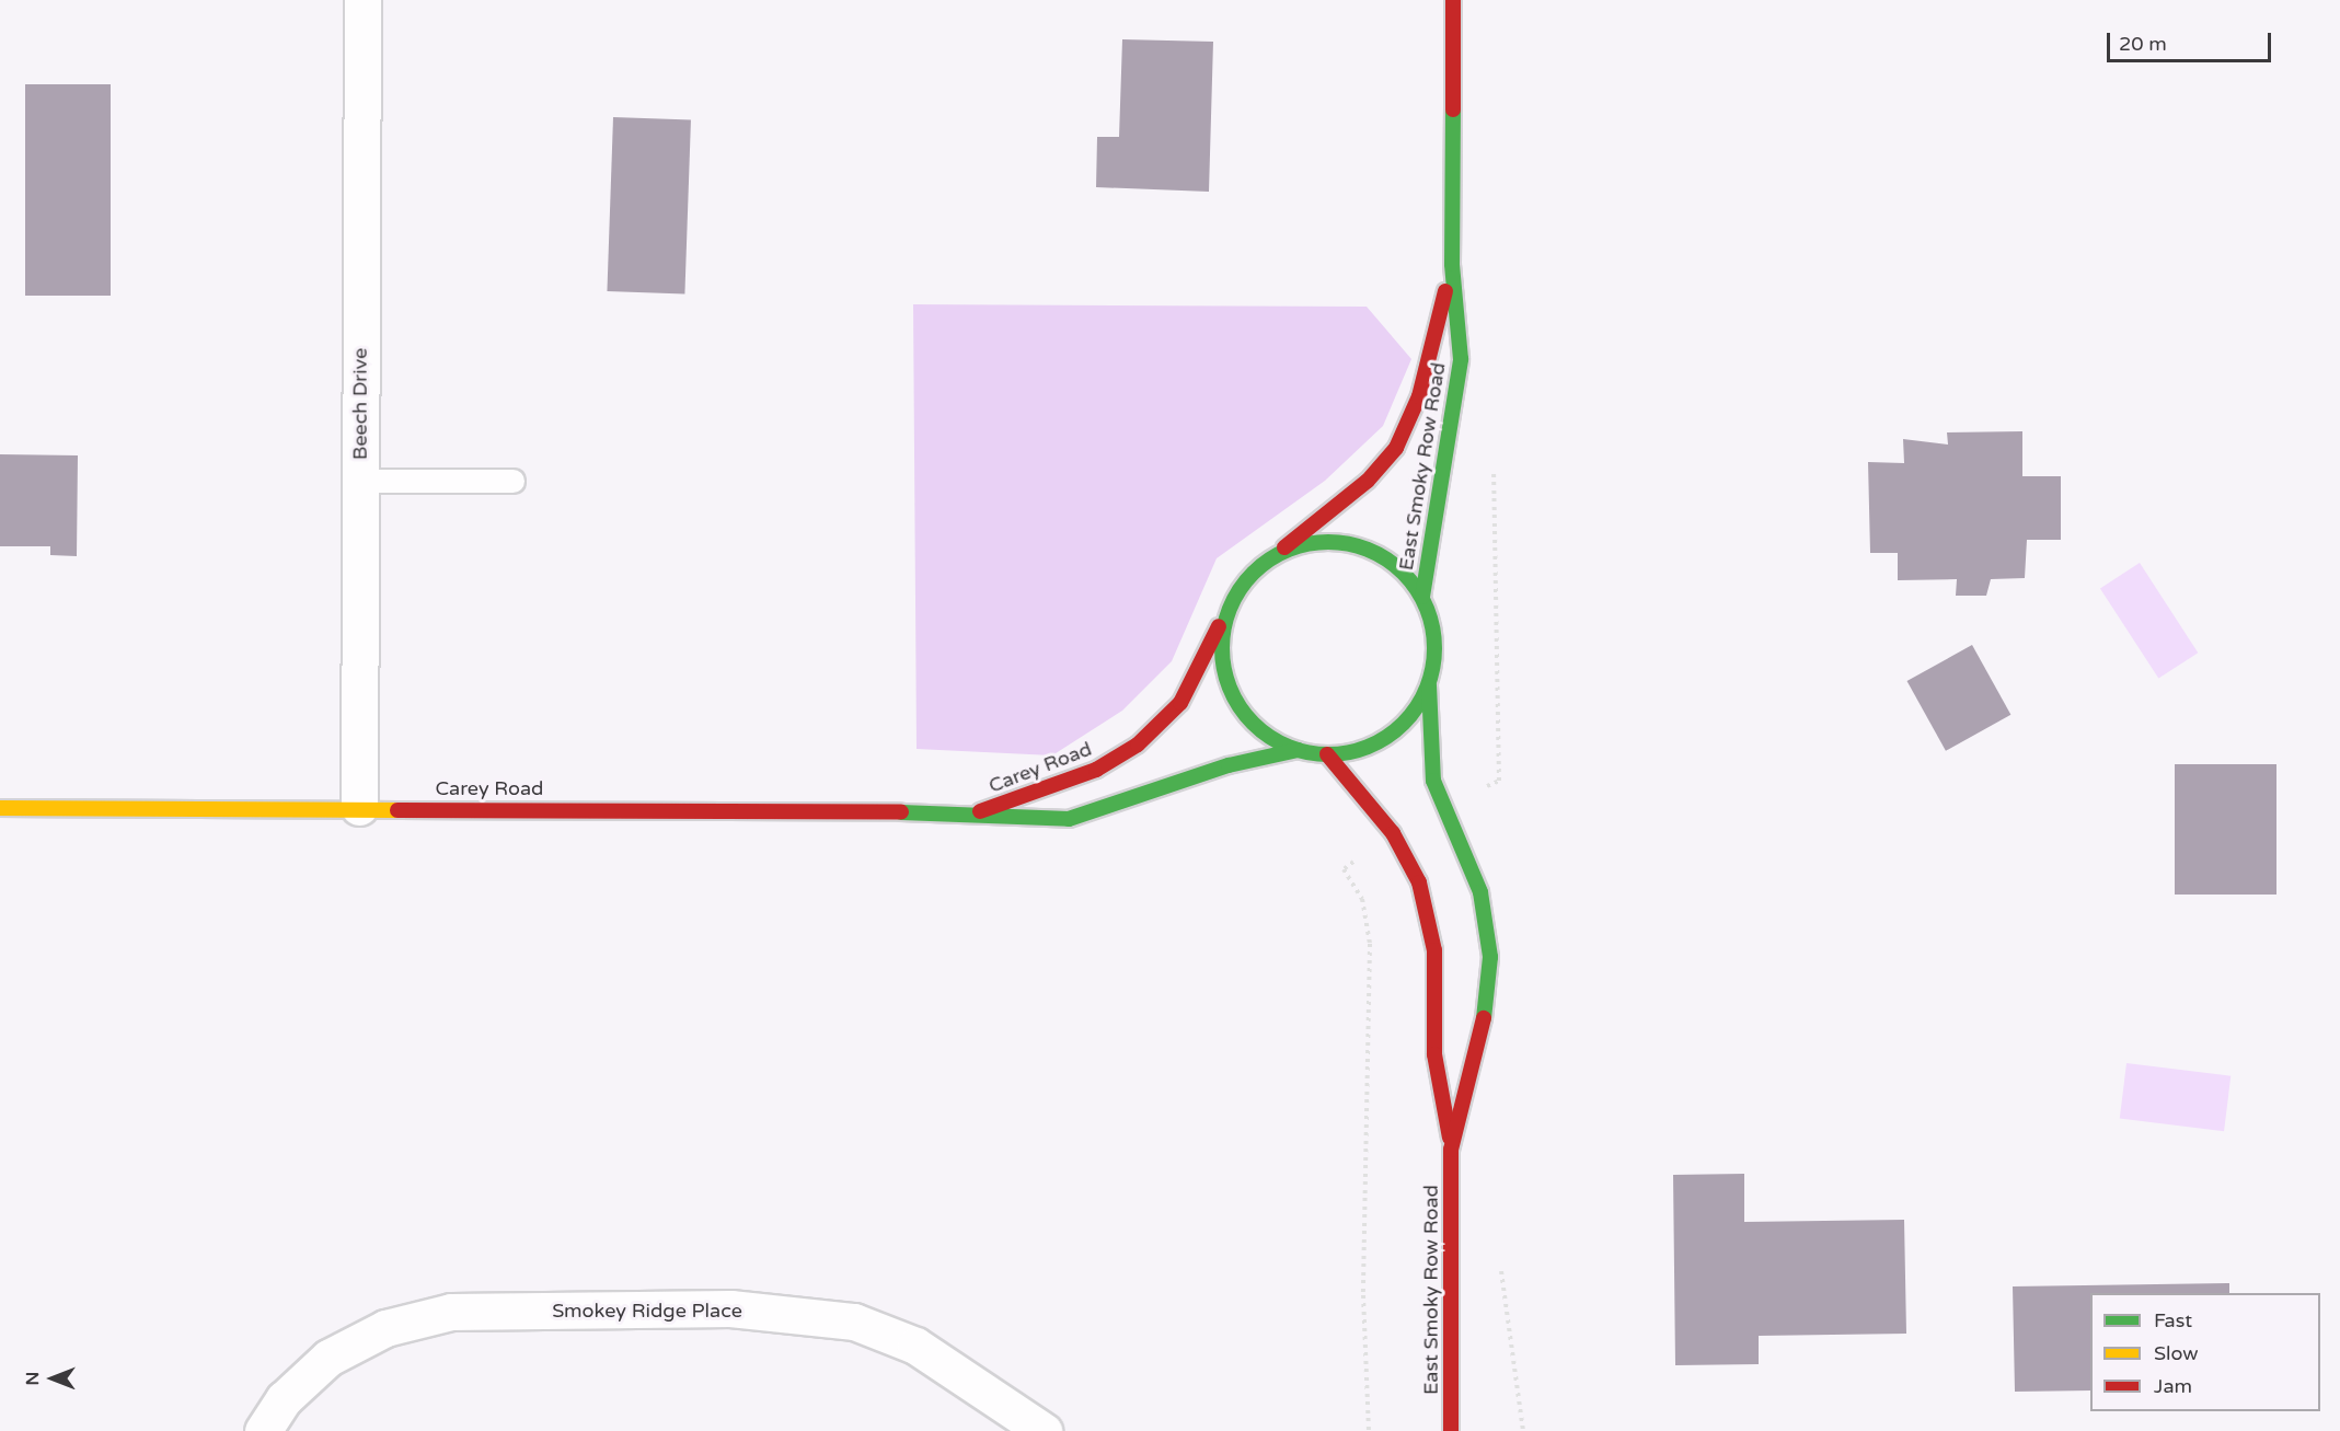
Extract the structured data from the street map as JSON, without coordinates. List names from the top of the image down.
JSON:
{
  "streets": {
    "street": [
      "Beech Drive",
      "East Smoky Row Road",
      "Carey Road",
      "Smokey Ridge Place"
    ]
  },
  "crossings": [
    ["Beech Drive", "Carey Road"],
    ["East Smoky Row Road", "Carey Road"]
  ],
  "legend": ["Fast", "Slow", "Jam"],
  "scale_bar": "20 m",
  "north": "left"
}
